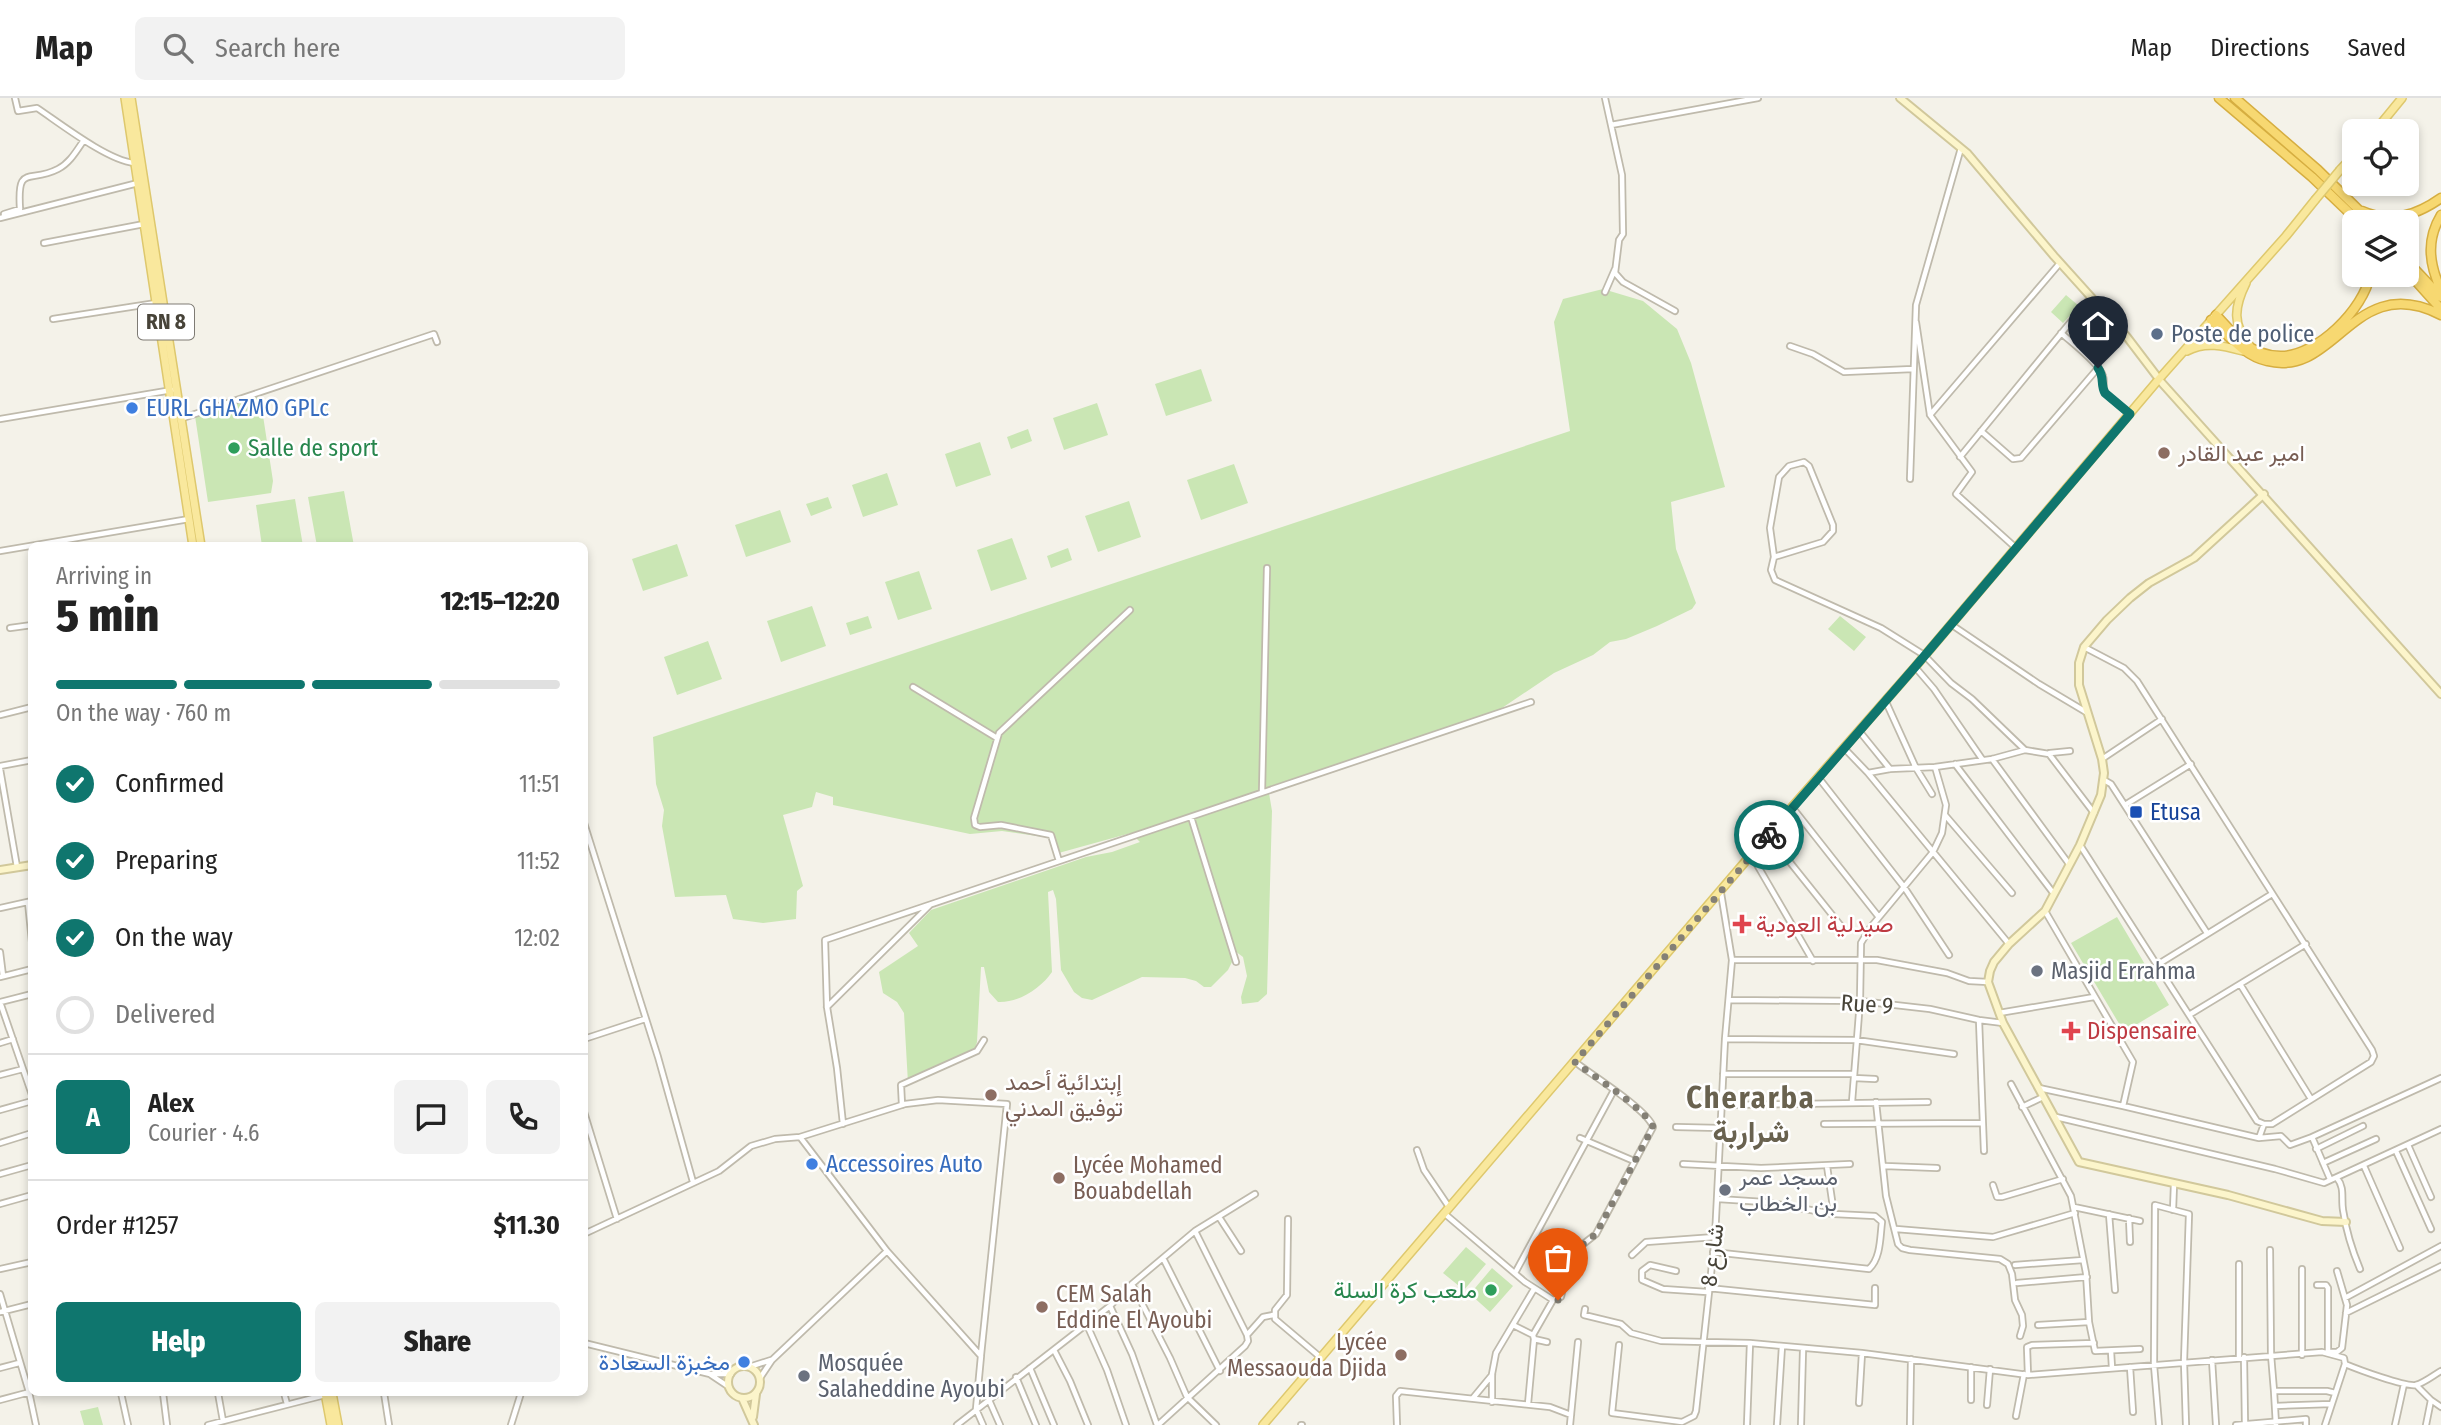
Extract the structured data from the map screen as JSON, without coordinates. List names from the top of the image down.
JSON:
{
  "streets": {
    "main road": ["RN 8"],
    "street": ["Rue 9", "شارع 8"]
  },
  "crossings": [
    ["Rue 9", "شارع 8"]
  ],
  "districts": ["Cherarba شراربة"],
  "places": {
    "other": [
      "Poste de police",
      "EURL GHAZMO GPLc",
      "Salle de sport",
      "امير عبد القادر",
      "Masjid Errahma",
      "إبتدائية أحمد توفيق المدني",
      "Accessoires Auto",
      "Lycée Mohamed Bouabdellah",
      "مسجد عمر بن الخطاب",
      "ملعب كرة السلة",
      "CEM Salah Eddine El Ayoubi",
      "Lycée Messaouda Djida",
      "مخبزة السعادة",
      "Mosquée Salaheddine Ayoubi"
    ],
    "transit": ["Etusa"],
    "health": ["صيدلية العودية", "Dispensaire"]
  },
  "page": {
    "header": "Map",
    "search": "Search here",
    "nav": ["Map", "Directions", "Saved"],
    "heading": ["5 min", "Arriving in", "12:15–12:20"],
    "panel": [
      "Alex",
      "Courier · 4.6",
      "Order #1257",
      "$11.30"
    ],
    "bar": "On the way · 760 m",
    "list": [
      ["Confirmed", "11:51"],
      ["Preparing", "11:52"],
      ["On the way", "12:02"],
      "Delivered"
    ],
    "round": "A",
    "buttons": ["Help", "Share"]
  }
}
